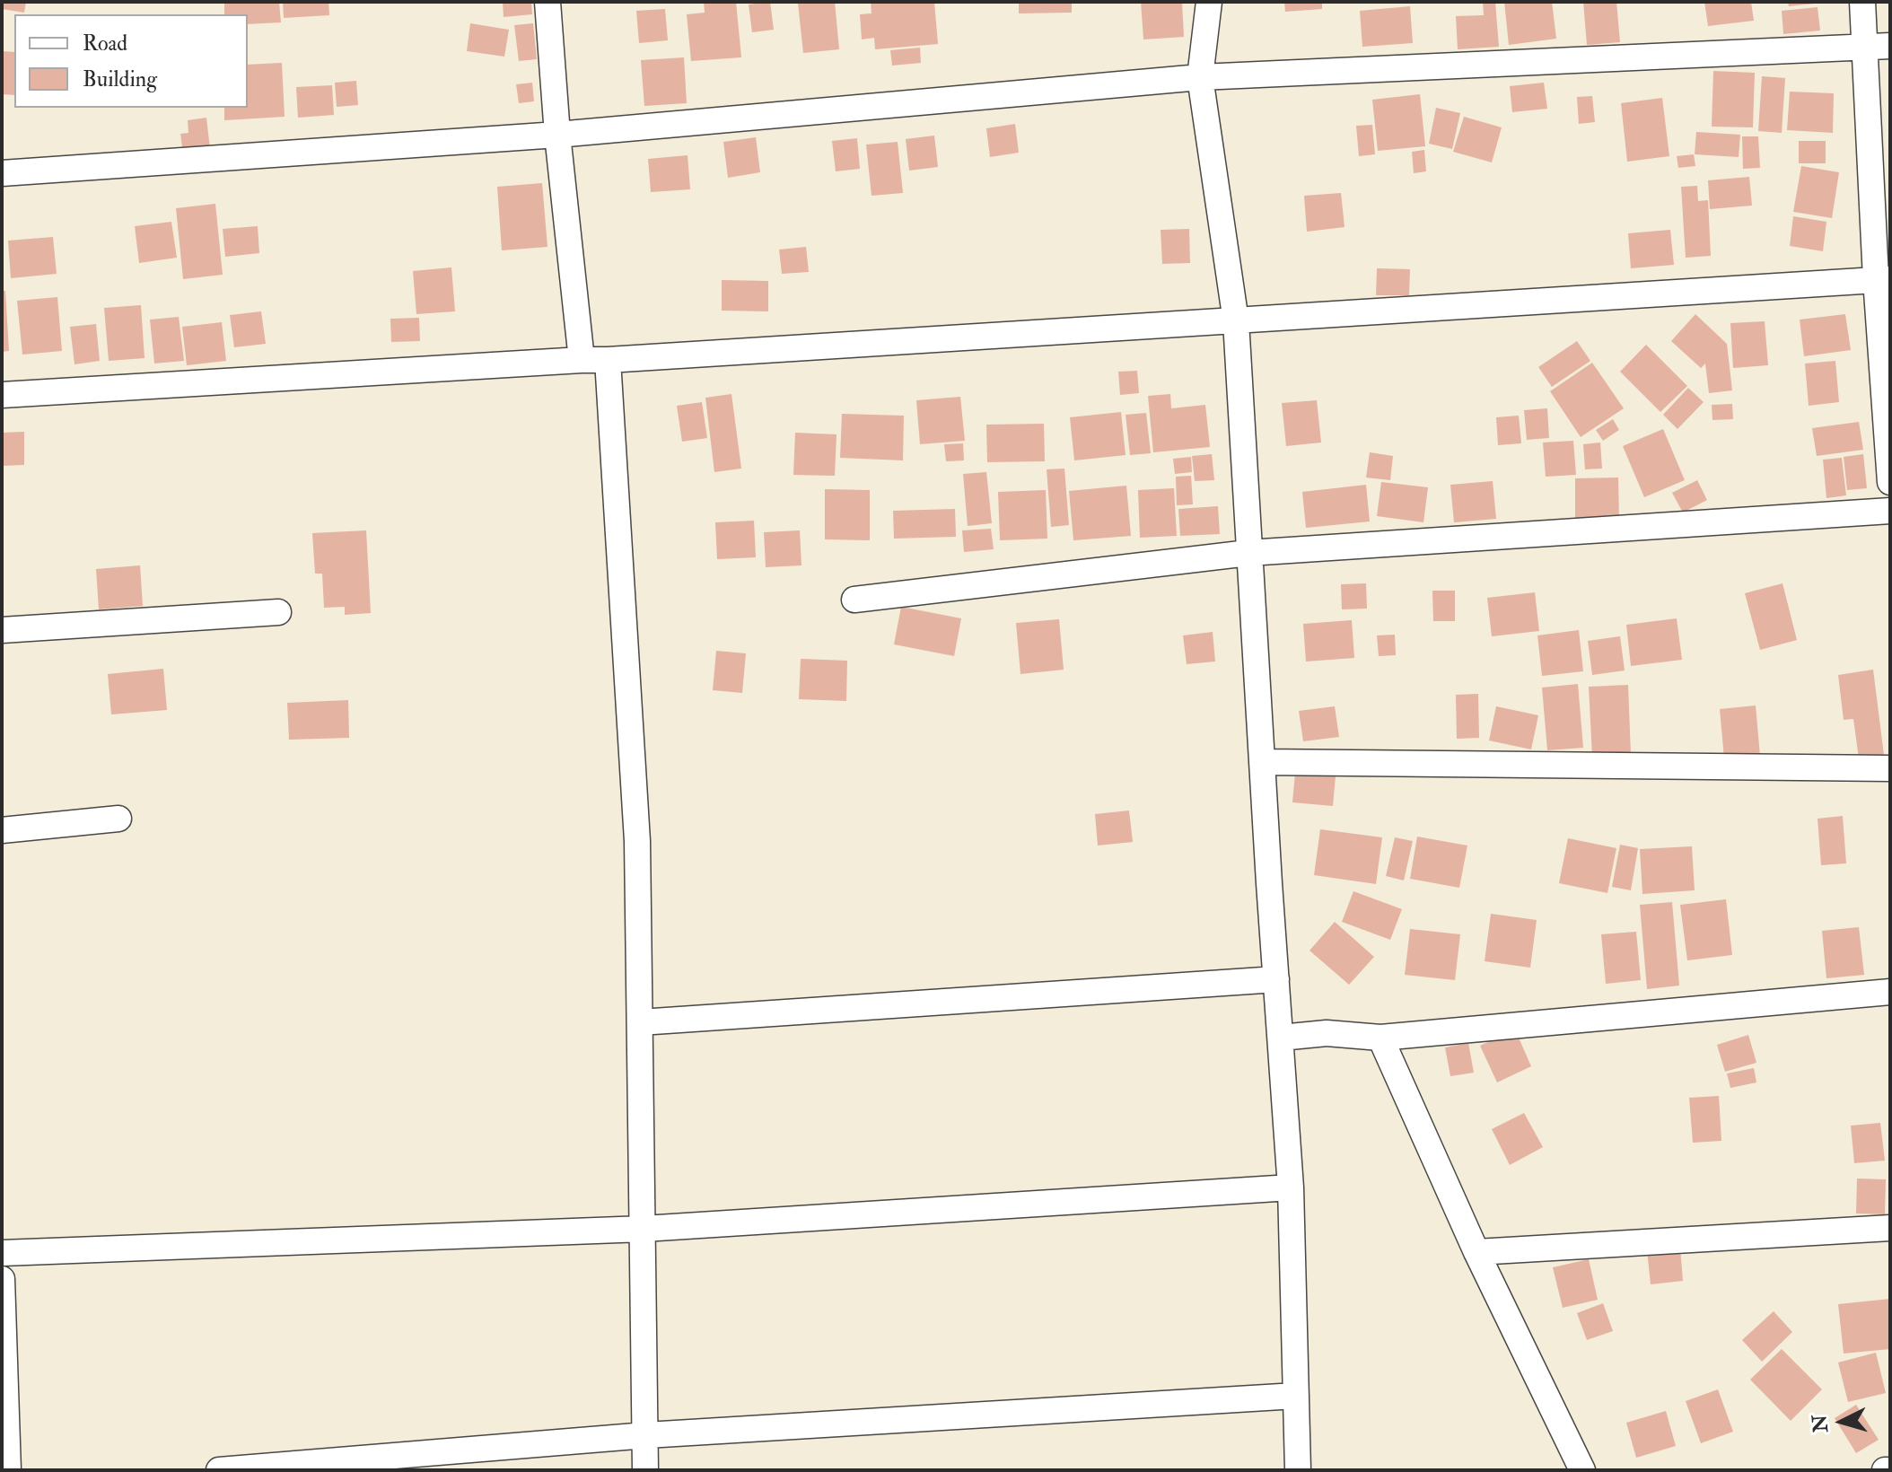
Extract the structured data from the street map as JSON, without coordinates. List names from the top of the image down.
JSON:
{
  "legend": ["Road", "Building"],
  "north": "left"
}
